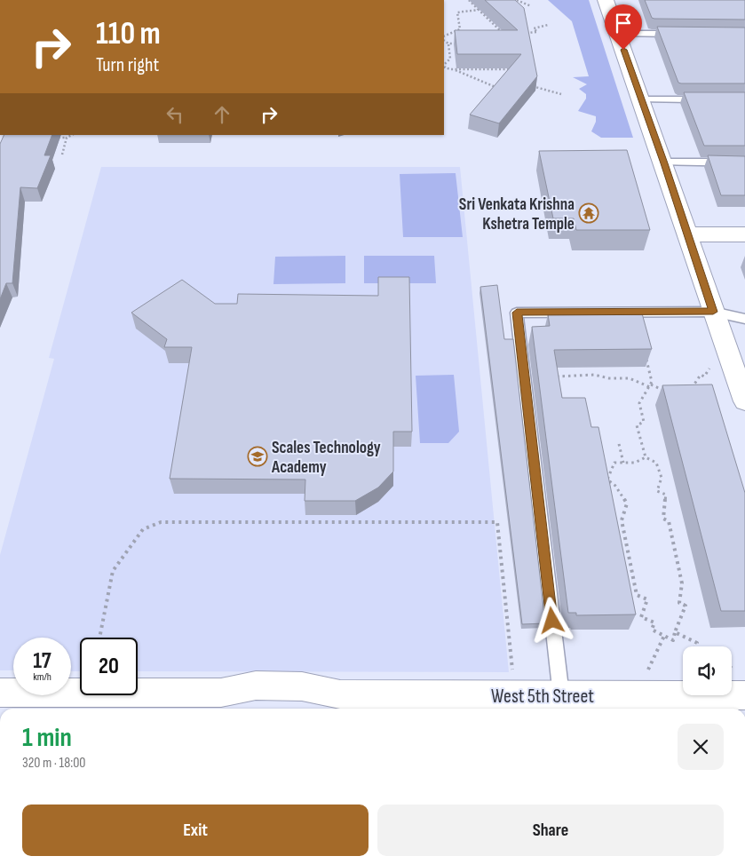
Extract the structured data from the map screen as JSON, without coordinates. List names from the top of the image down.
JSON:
{
  "streets": {
    "street": ["West 5th Street"]
  },
  "places": {
    "temple": ["Sri Venkata Krishna Kshetra Temple"],
    "school or university": ["Scales Technology Academy"]
  },
  "page": {
    "turn": ["110 m", "Turn right"],
    "speed": "17 km/h",
    "limit": "20",
    "heading": ["1 min", "320 m · 18:00"],
    "buttons": ["Exit", "Share"]
  }
}
